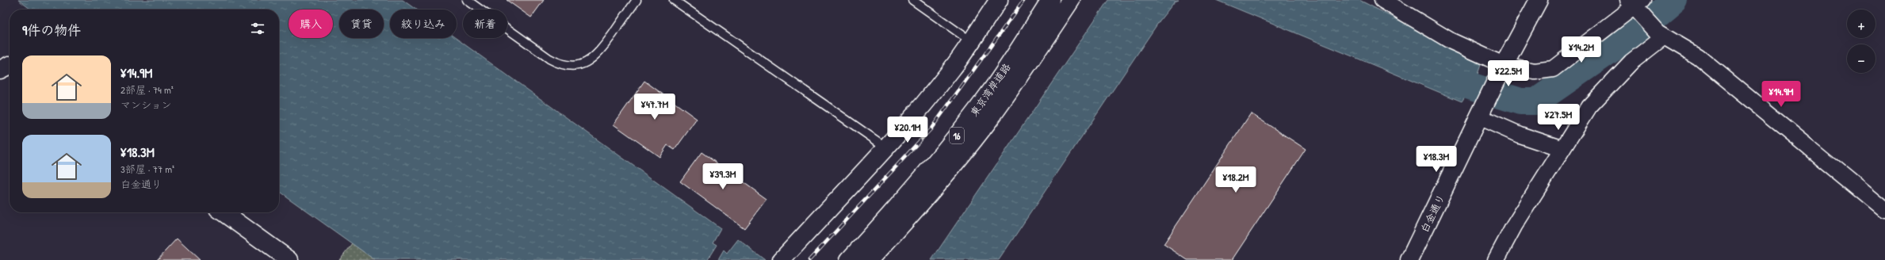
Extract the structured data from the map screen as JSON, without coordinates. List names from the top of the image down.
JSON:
{
  "streets": {
    "main road": ["東京湾岸道路", "16", "白金通り"]
  },
  "page": {
    "map_buttons": ["+", "−"],
    "chip": [
      "購入",
      "賃貸",
      "絞り込み",
      "新着"
    ],
    "heading": "9件の物件",
    "price": [
      "¥14.2M",
      "¥22.5M",
      "¥14.9M",
      "¥47.7M",
      "¥27.5M",
      "¥20.1M",
      "¥18.3M",
      "¥39.3M",
      "¥18.2M"
    ],
    "list": [
      {
        "name": "¥14.9M",
        "note": "2部屋 · 74 m² · マンション"
      },
      {
        "name": "¥18.3M",
        "note": "3部屋 · 77 m² · 白金通り"
      }
    ]
  }
}
